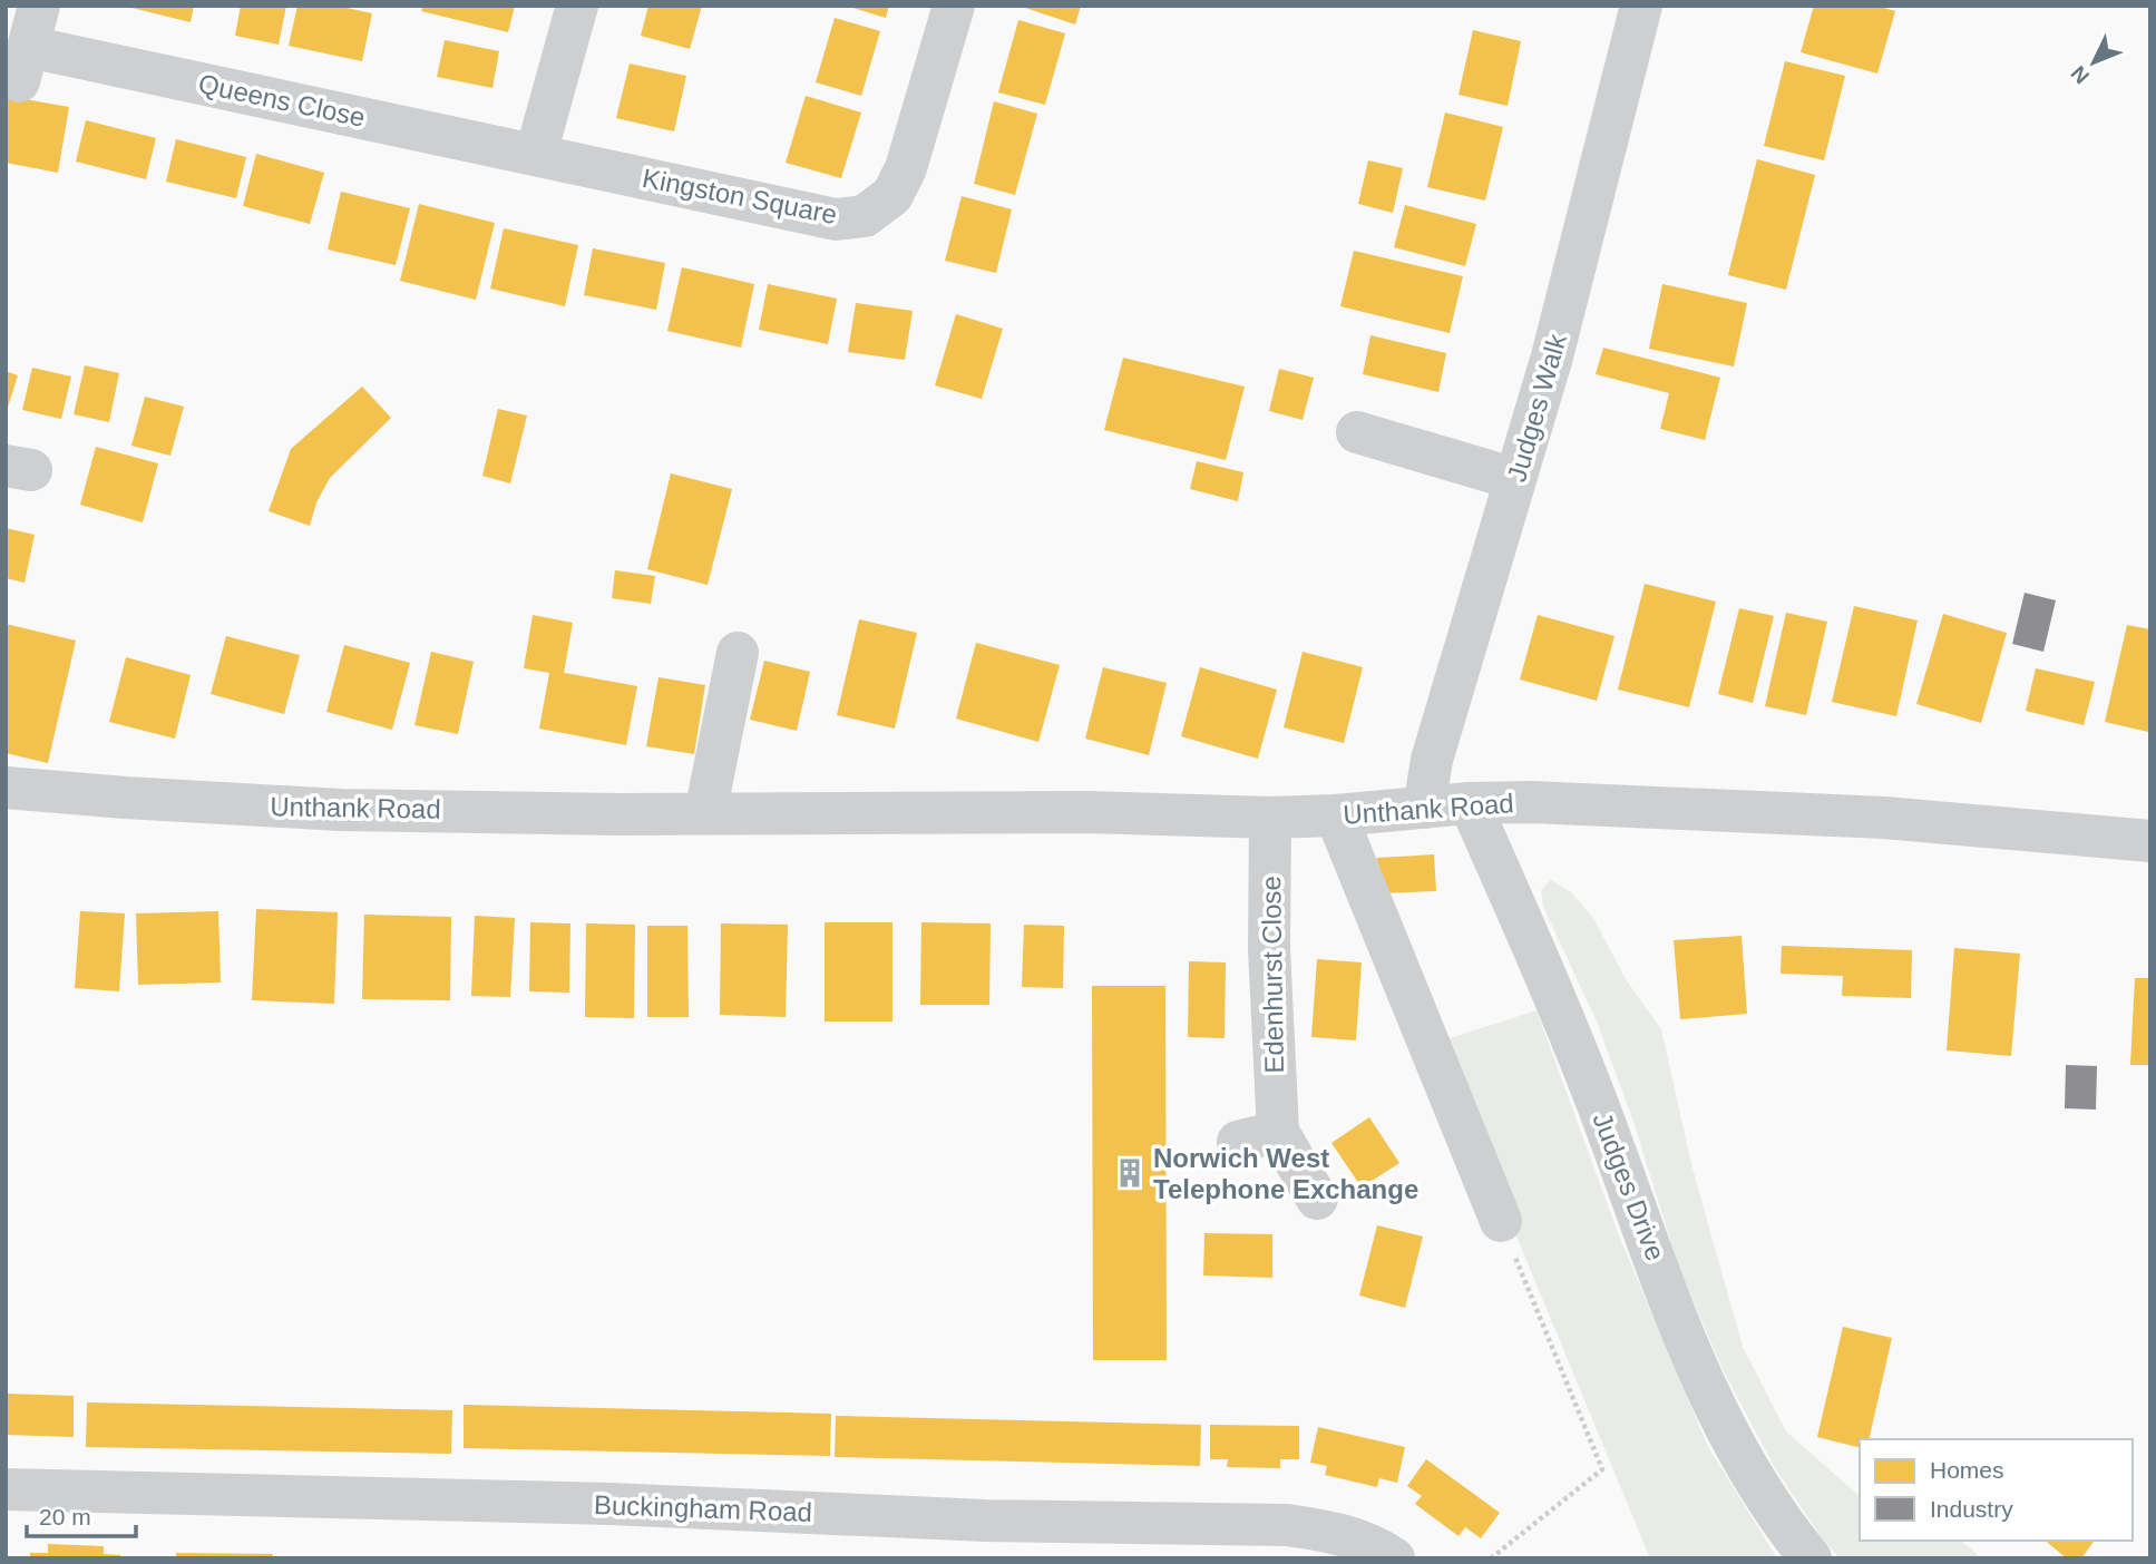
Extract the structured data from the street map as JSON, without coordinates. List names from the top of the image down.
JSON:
{
  "streets": {
    "street": [
      "Queens Close",
      "Kingston Square",
      "Judges Walk",
      "Unthank Road",
      "Edenhurst Close",
      "Judges Drive",
      "Buckingham Road"
    ]
  },
  "crossings": [
    ["Queens Close", "Kingston Square"],
    ["Judges Walk", "Unthank Road"],
    ["Unthank Road", "Edenhurst Close"],
    ["Unthank Road", "Judges Drive"]
  ],
  "places": {
    "building": ["Norwich West Telephone Exchange"]
  },
  "legend": ["Homes", "Industry"],
  "scale_bar": "20 m",
  "north": "bottom left"
}
